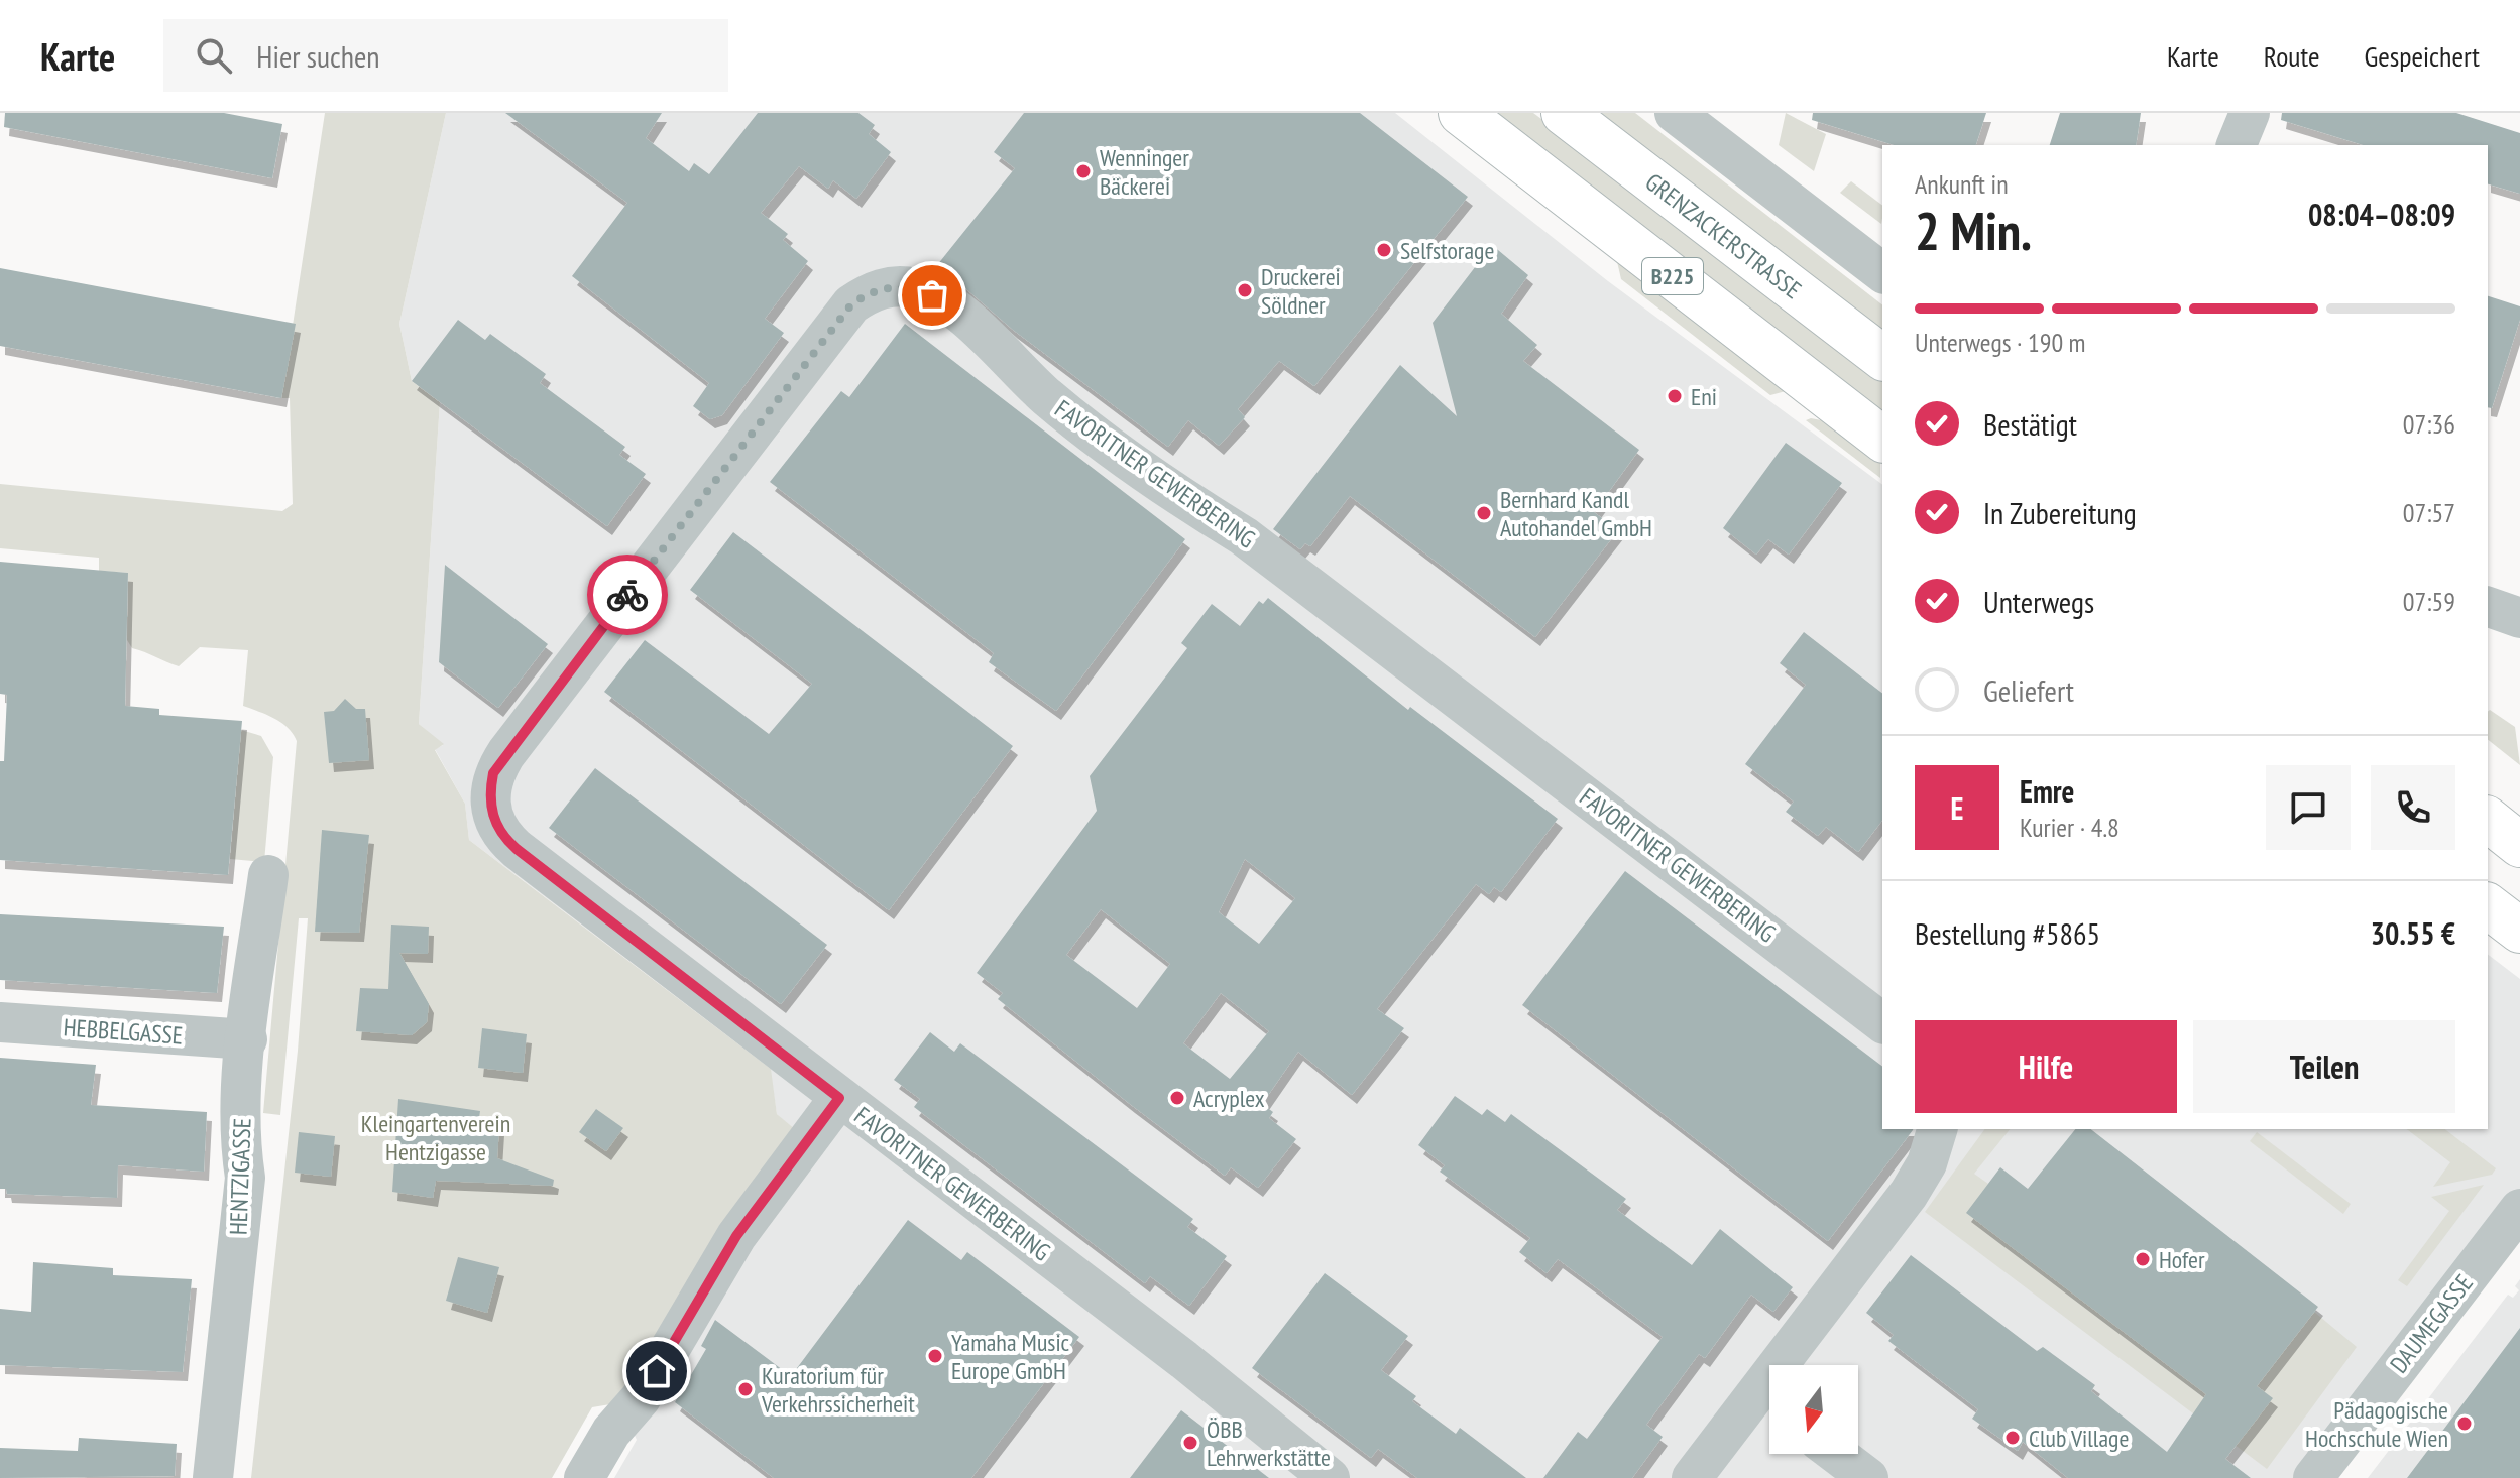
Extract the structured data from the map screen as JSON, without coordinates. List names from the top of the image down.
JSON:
{
  "streets": {
    "main road": ["GRENZACKERSTRASSE", "B225"],
    "street": [
      "FAVORITNER GEWERBERING",
      "HEBBELGASSE",
      "HENTZIGASSE",
      "DAUMEGASSE"
    ]
  },
  "crossings": [
    ["HEBBELGASSE", "HENTZIGASSE"]
  ],
  "parks": ["Kleingartenverein Hentzigasse"],
  "places": [
    "Wenninger Bäckerei",
    "Selfstorage",
    "Druckerei Söldner",
    "Eni",
    "Bernhard Kandl Autohandel GmbH",
    "Acryplex",
    "Hofer",
    "Yamaha Music Europe GmbH",
    "Kuratorium für Verkehrssicherheit",
    "Pädagogische Hochschule Wien",
    "Club Village",
    "ÖBB Lehrwerkstätte"
  ],
  "north": "bottom",
  "page": {
    "header": "Karte",
    "search": "Hier suchen",
    "nav": ["Karte", "Route", "Gespeichert"],
    "heading": ["2 Min.", "Ankunft in", "08:04–08:09"],
    "panel": [
      "Emre",
      "Kurier · 4.8",
      "Bestellung #5865",
      "30.55 €"
    ],
    "bar": "Unterwegs · 190 m",
    "list": [
      ["Bestätigt", "07:36"],
      ["In Zubereitung", "07:57"],
      ["Unterwegs", "07:59"],
      "Geliefert"
    ],
    "round": "E",
    "buttons": ["Hilfe", "Teilen"]
  }
}
